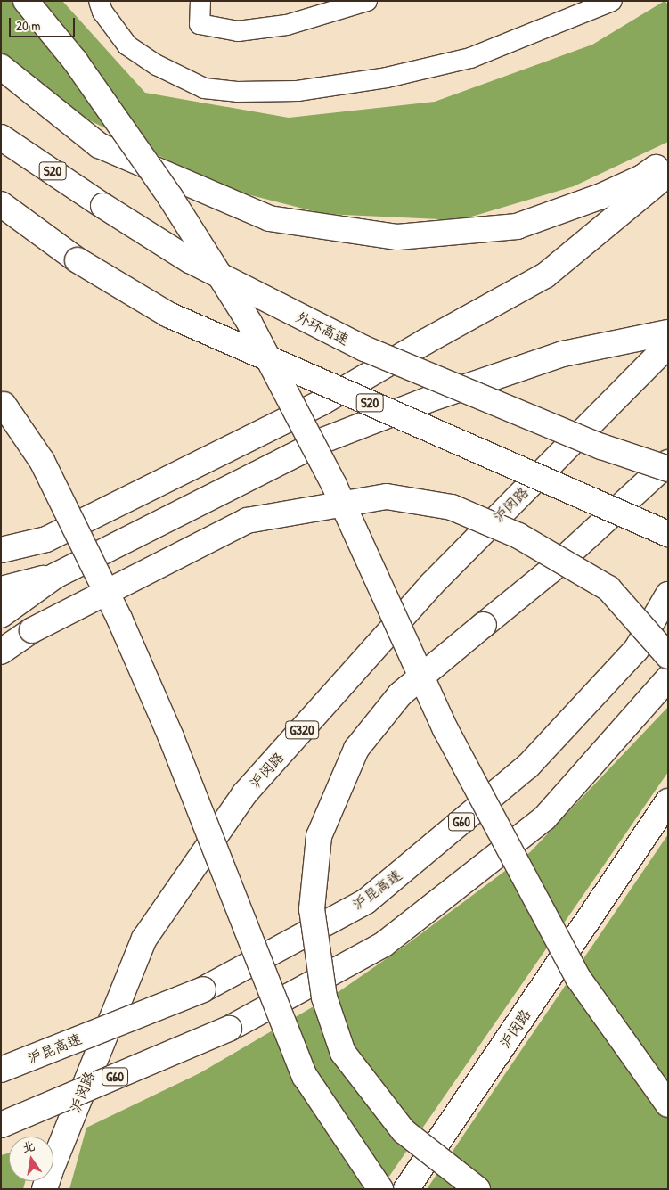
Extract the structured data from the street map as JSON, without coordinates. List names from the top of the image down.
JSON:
{
  "streets": {
    "highway": [
      "S20",
      "外环高速",
      "沪闵路",
      "G320",
      "G60",
      "沪昆高速"
    ]
  },
  "scale_bar": "20 m",
  "north": "top"
}
